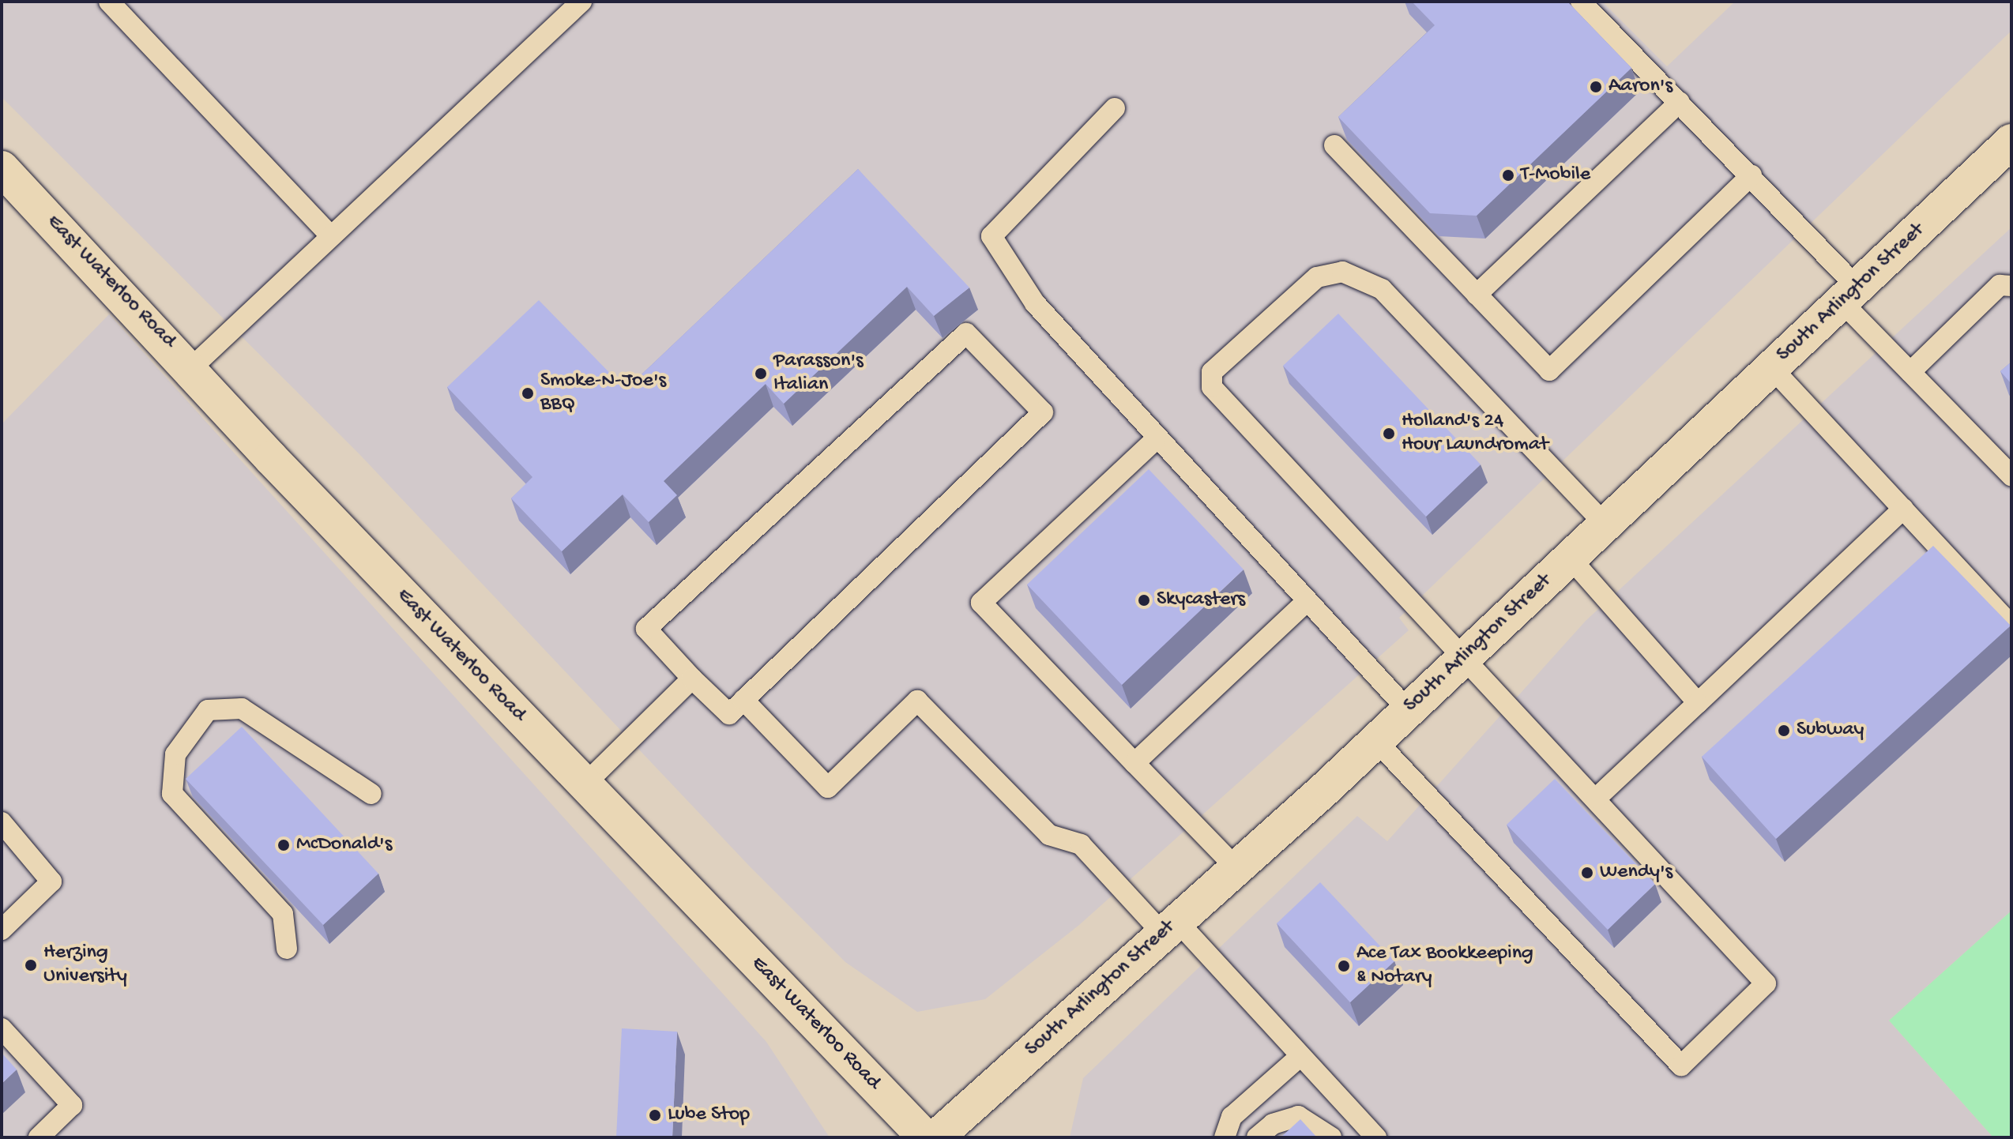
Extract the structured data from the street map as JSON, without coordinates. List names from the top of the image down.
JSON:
{
  "streets": {
    "main road": ["East Waterloo Road", "South Arlington Street"]
  },
  "places": [
    "Aaron's",
    "T-Mobile",
    "Parasson's Italian",
    "Smoke-N-Joe's BBQ",
    "Holland's 24 Hour Laundromat",
    "Skycasters",
    "Subway",
    "McDonald's",
    "Wendy's",
    "Herzing University",
    "Ace Tax Bookkeeping & Notary",
    "Lube Stop"
  ]
}
